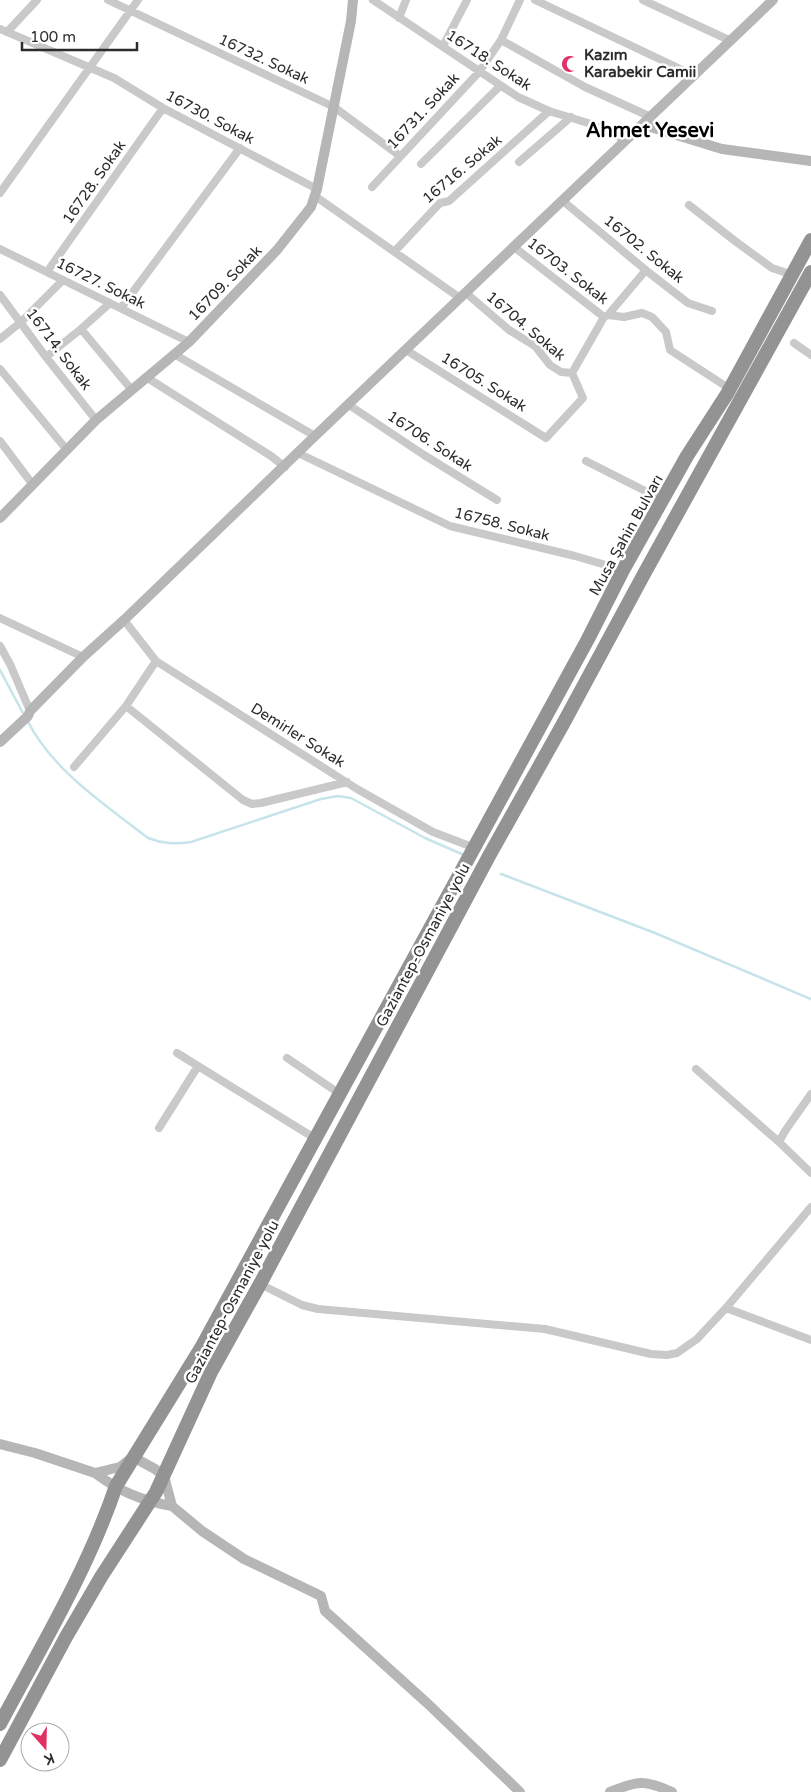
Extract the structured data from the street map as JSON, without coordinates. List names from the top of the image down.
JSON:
{
  "streets": {
    "highway": ["Musa Şahin Bulvarı", "Gaziantep-Osmaniye yolu"],
    "street": [
      "16732. Sokak",
      "16718. Sokak",
      "16731. Sokak",
      "16730. Sokak",
      "16716. Sokak",
      "16728. Sokak",
      "16702. Sokak",
      "16703. Sokak",
      "16727. Sokak",
      "16709. Sokak",
      "16704. Sokak",
      "16714. Sokak",
      "16705. Sokak",
      "16706. Sokak",
      "16758. Sokak",
      "Demirler Sokak"
    ]
  },
  "crossings": [
    ["16732. Sokak", "16731. Sokak"],
    ["16732. Sokak", "16709. Sokak"],
    ["16718. Sokak", "16731. Sokak"],
    ["16718. Sokak", "16716. Sokak"],
    ["16730. Sokak", "16716. Sokak"],
    ["16730. Sokak", "16728. Sokak"],
    ["16730. Sokak", "16709. Sokak"],
    ["16730. Sokak", "16704. Sokak"],
    ["16728. Sokak", "16727. Sokak"],
    ["16727. Sokak", "16709. Sokak"],
    ["16709. Sokak", "16714. Sokak"],
    ["16704. Sokak", "16705. Sokak"],
    ["16758. Sokak", "Musa Şahin Bulvarı"],
    ["Musa Şahin Bulvarı", "Demirler Sokak"],
    ["Musa Şahin Bulvarı", "Gaziantep-Osmaniye yolu"],
    ["Demirler Sokak", "Gaziantep-Osmaniye yolu"]
  ],
  "districts": ["Ahmet Yesevi"],
  "places": {
    "mosque": ["Kazım Karabekir Camii"]
  },
  "scale_bar": "100 m",
  "north": "bottom"
}
